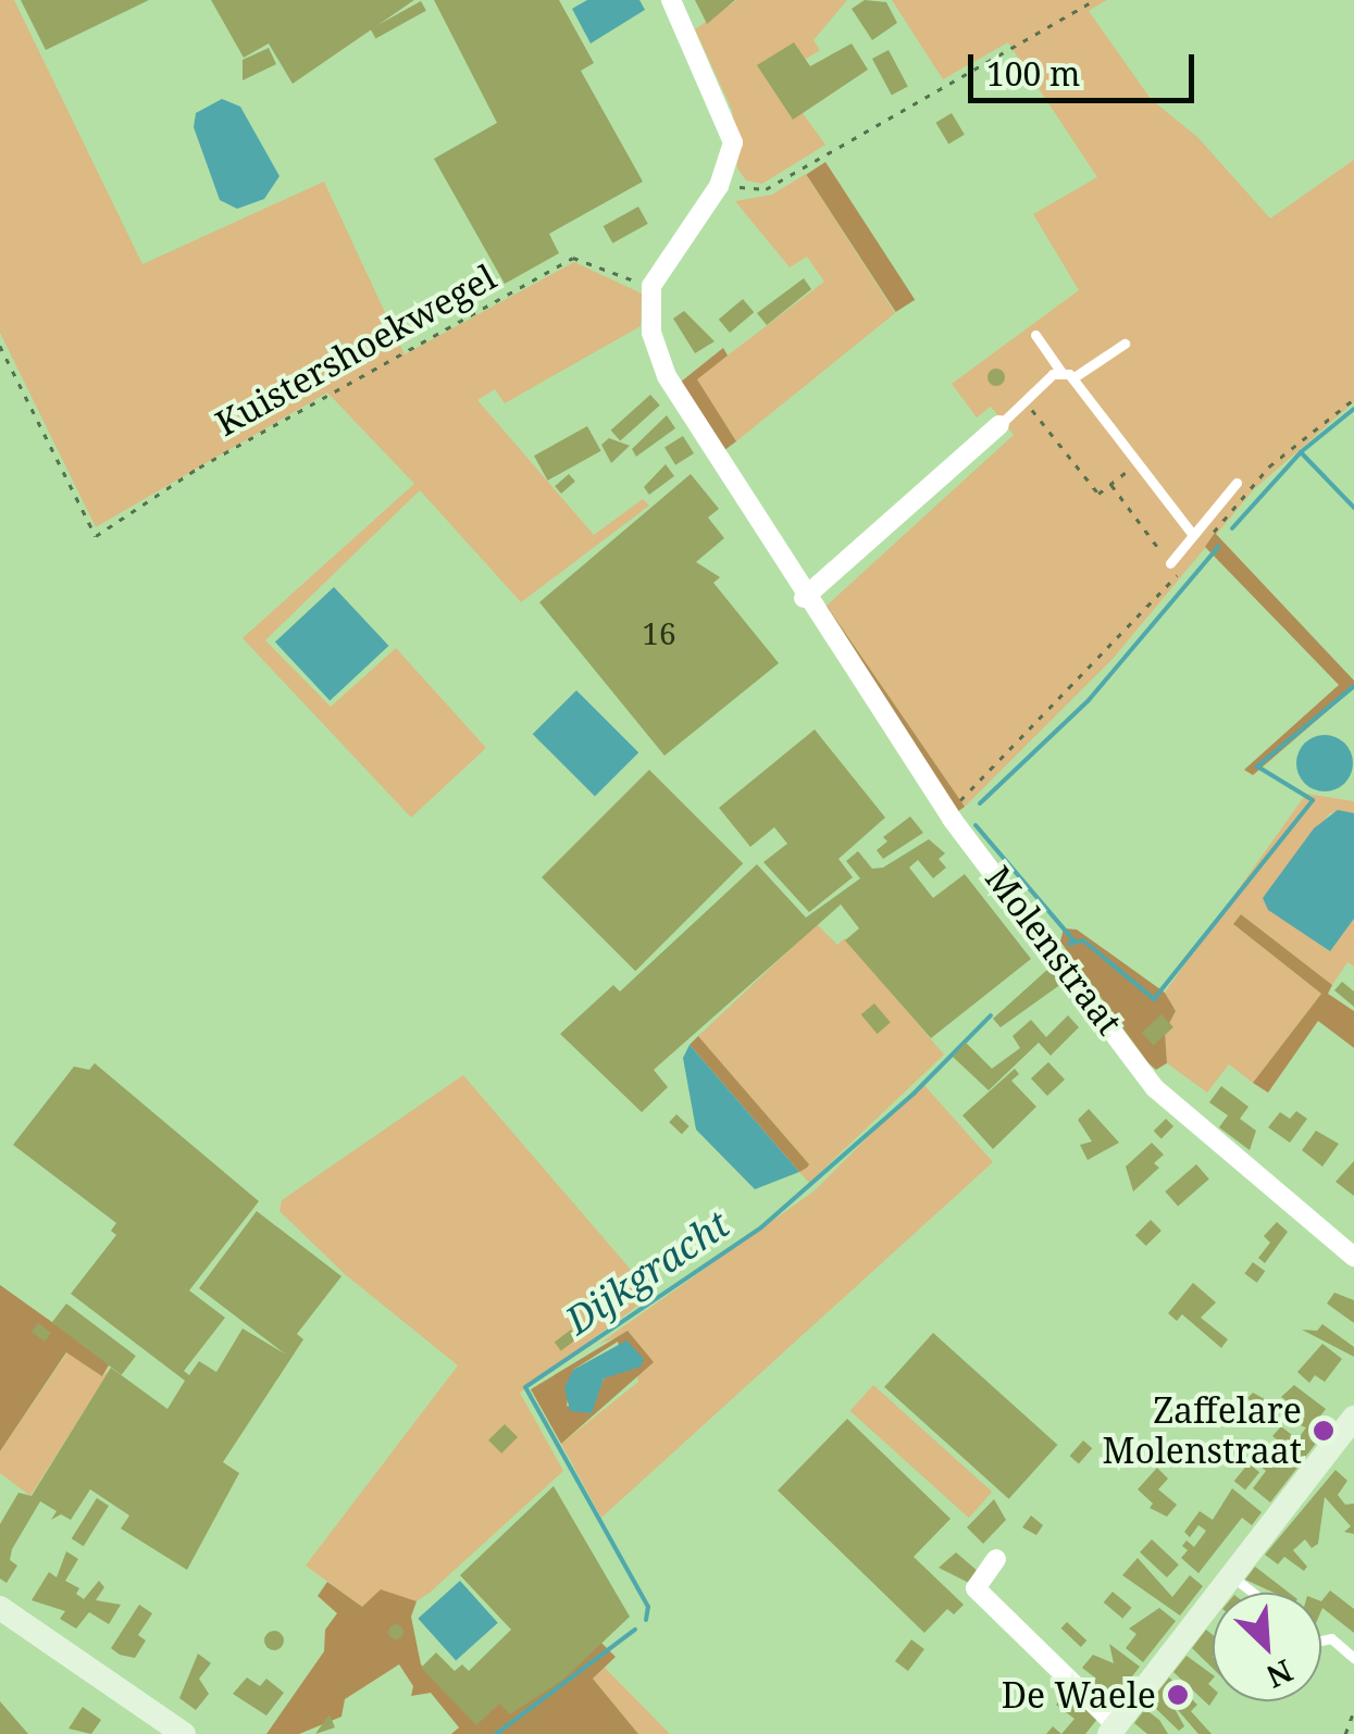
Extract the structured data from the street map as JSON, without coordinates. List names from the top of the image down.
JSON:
{
  "streets": {
    "street": ["Molenstraat"],
    "path": ["Kuistershoekwegel"]
  },
  "crossings": [
    ["Kuistershoekwegel", "Molenstraat"]
  ],
  "water": ["Dijkgracht"],
  "places": ["Zaffelare Molenstraat", "De Waele"],
  "house_numbers": ["16"],
  "scale_bar": "100 m",
  "north": "bottom right"
}
